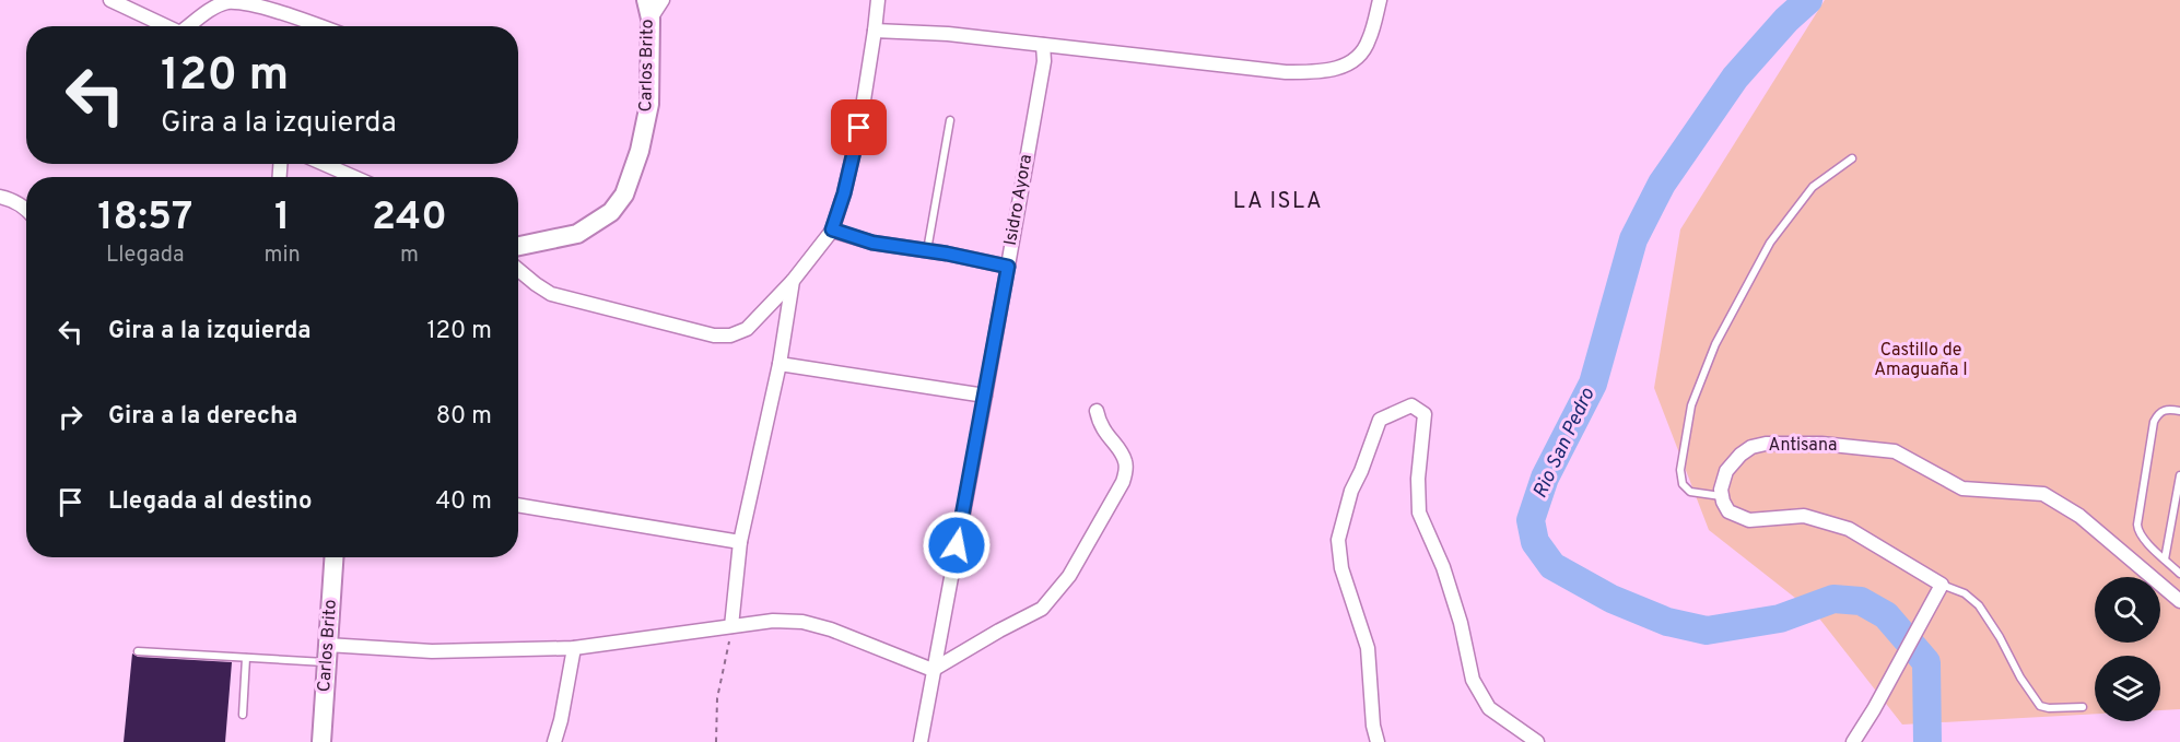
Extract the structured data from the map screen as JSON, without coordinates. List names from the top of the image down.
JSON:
{
  "streets": {
    "street": ["Carlos Brito", "Isidro Ayora", "Antisana"]
  },
  "districts": ["LA ISLA"],
  "water": ["Rio San Pedro"],
  "parks": ["Castillo de Amaguaña I"],
  "page": {
    "turn": ["120 m", "Gira a la izquierda"],
    "eta": [
      "18:57",
      "Llegada",
      "1",
      "min",
      "240",
      "m"
    ],
    "list": [
      {
        "name": "Gira a la izquierda",
        "value": "120 m"
      },
      {
        "name": "Gira a la derecha",
        "value": "80 m"
      },
      {
        "name": "Llegada al destino",
        "value": "40 m"
      }
    ]
  }
}
